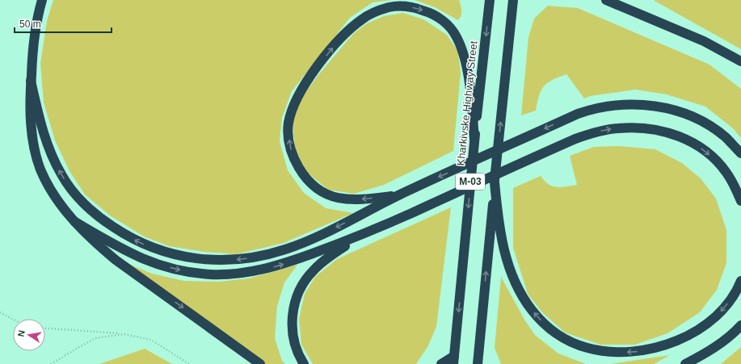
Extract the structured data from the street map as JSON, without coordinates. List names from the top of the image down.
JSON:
{
  "streets": {
    "highway": ["Kharkivske Highway Street", "М-03"]
  },
  "scale_bar": "50 m",
  "north": "left"
}
